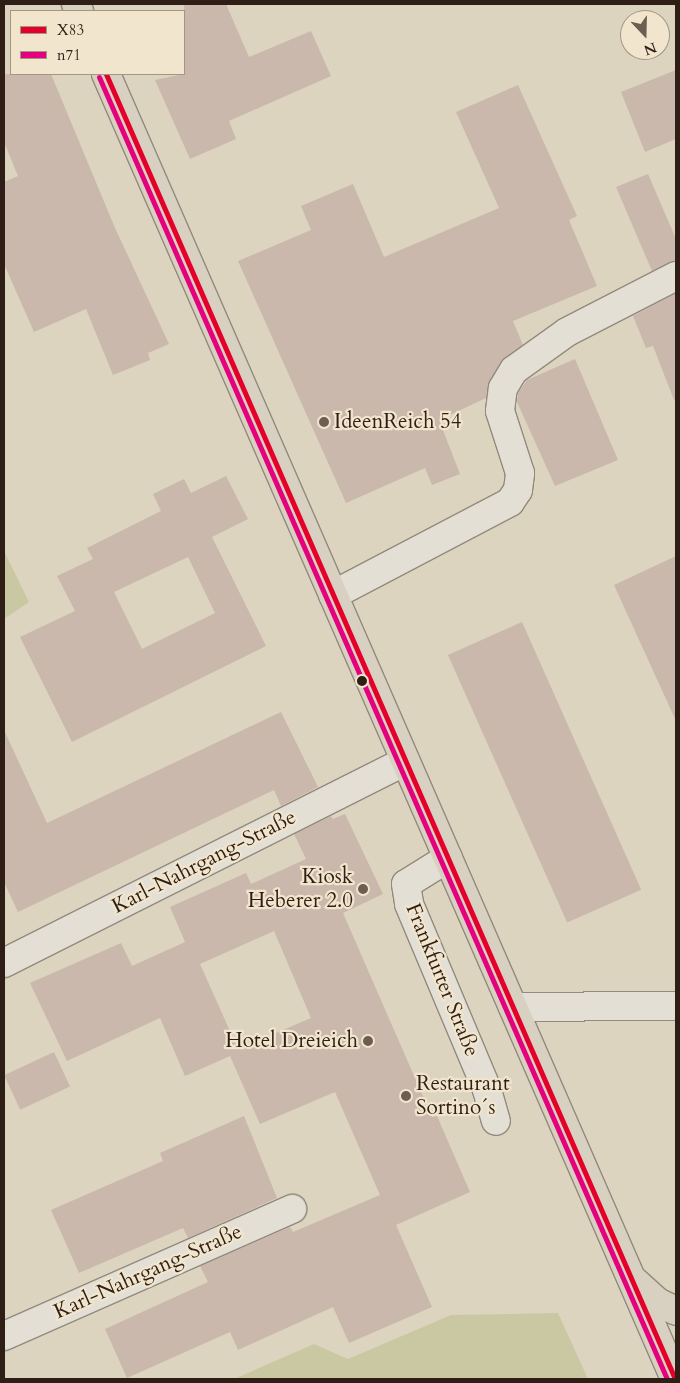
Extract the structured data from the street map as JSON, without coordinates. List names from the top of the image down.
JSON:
{
  "streets": {
    "street": ["Karl-Nahrgang-Straße", "Frankfurter Straße"]
  },
  "places": [
    "IdeenReich 54",
    "Kiosk Heberer 2.0",
    "Hotel Dreieich",
    "Restaurant Sortino´s"
  ],
  "lines": ["transit line X83", "transit line n71"],
  "legend": ["X83", "n71"],
  "north": "bottom"
}
